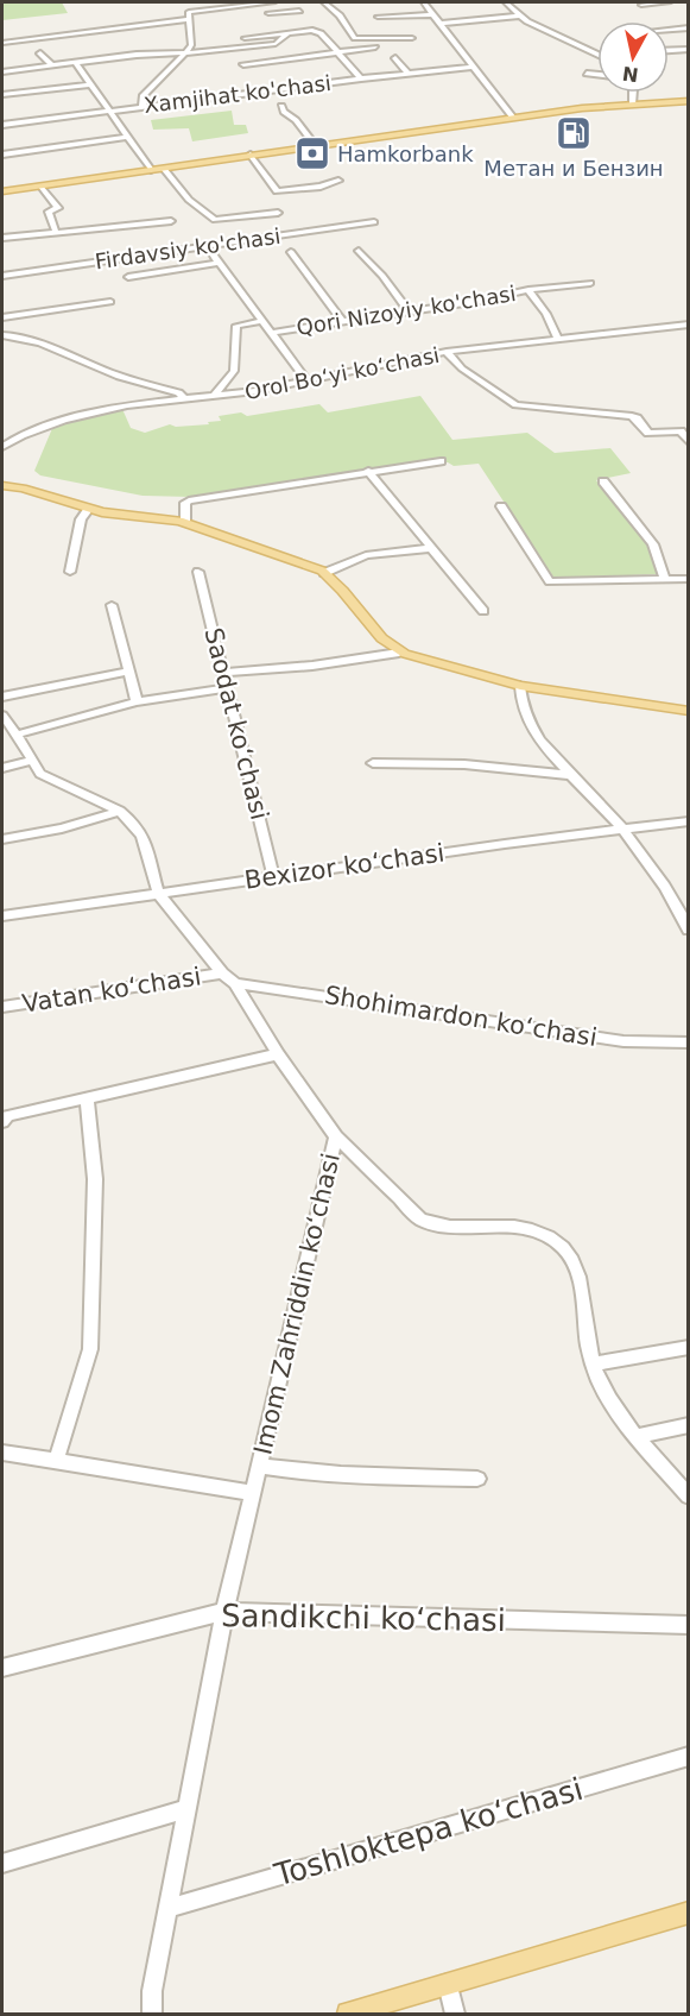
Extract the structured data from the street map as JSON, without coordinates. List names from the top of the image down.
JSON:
{
  "streets": {
    "street": [
      "Xamjihat ko'chasi",
      "Firdavsiy ko'chasi",
      "Qori Nizoyiy ko'chasi",
      "Orol Boʻyi koʻchasi",
      "Saodat koʻchasi",
      "Bexizor koʻchasi",
      "Vatan koʻchasi",
      "Shohimardon koʻchasi",
      "Imom Zahriddin koʻchasi",
      "Sandikchi koʻchasi",
      "Toshloktepa koʻchasi"
    ]
  },
  "crossings": [
    ["Qori Nizoyiy ko'chasi", "Orol Boʻyi koʻchasi"],
    ["Saodat koʻchasi", "Bexizor koʻchasi"],
    ["Bexizor koʻchasi", "Imom Zahriddin koʻchasi"],
    ["Vatan koʻchasi", "Imom Zahriddin koʻchasi"],
    ["Shohimardon koʻchasi", "Imom Zahriddin koʻchasi"],
    ["Imom Zahriddin koʻchasi", "Sandikchi koʻchasi"],
    ["Imom Zahriddin koʻchasi", "Toshloktepa koʻchasi"]
  ],
  "places": {
    "fuel station": ["Метан и Бензин"],
    "bank": ["Hamkorbank"]
  },
  "north": "bottom"
}
